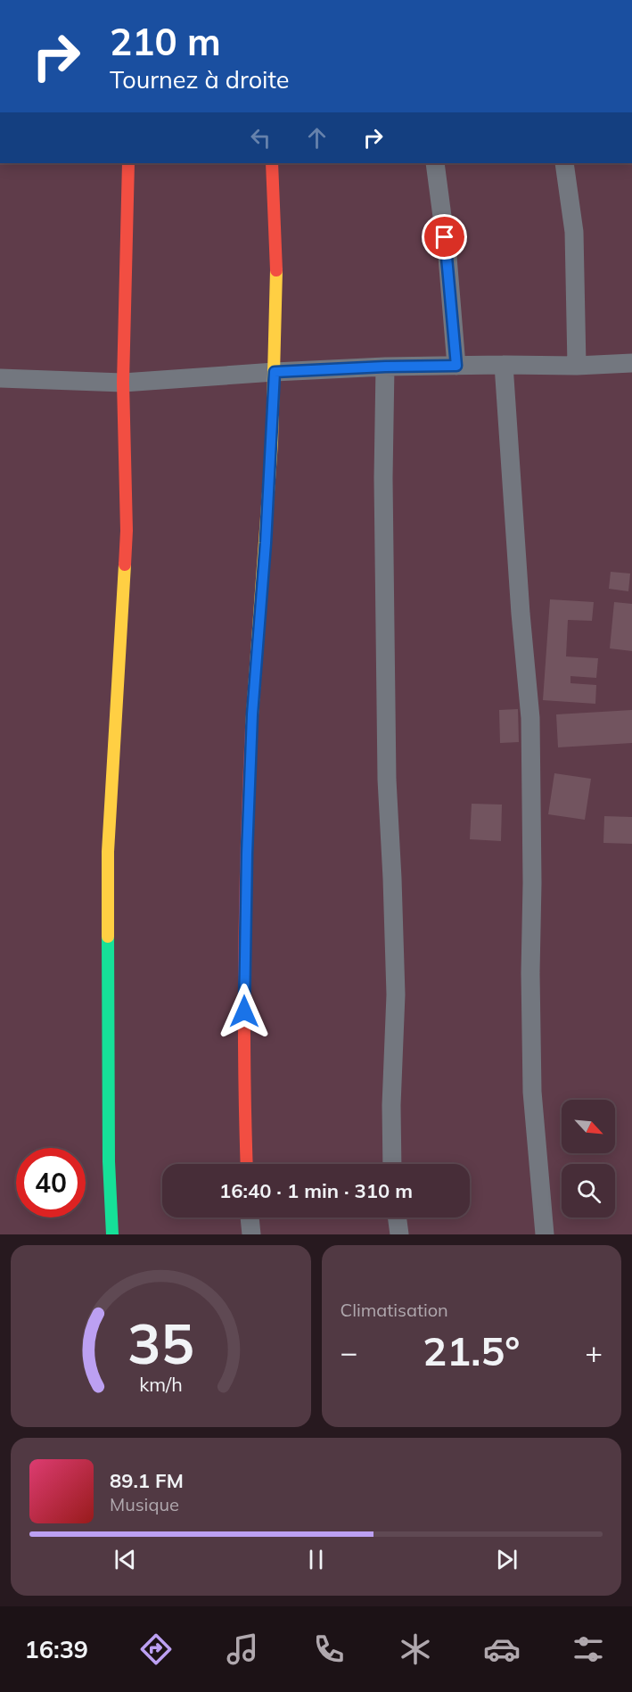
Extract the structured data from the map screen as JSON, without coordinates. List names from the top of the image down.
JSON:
{
  "north": "bottom right",
  "page": {
    "turn": ["210 m", "Tournez à droite"],
    "limit": "40",
    "trip": "16:40 · 1 min · 310 m",
    "tile": "Climatisation",
    "heat": ["−", "21.5°", "+"],
    "song": ["89.1 FM", "Musique"],
    "tabs": "16:39",
    "gauge": ["35", "km/h"]
  }
}
